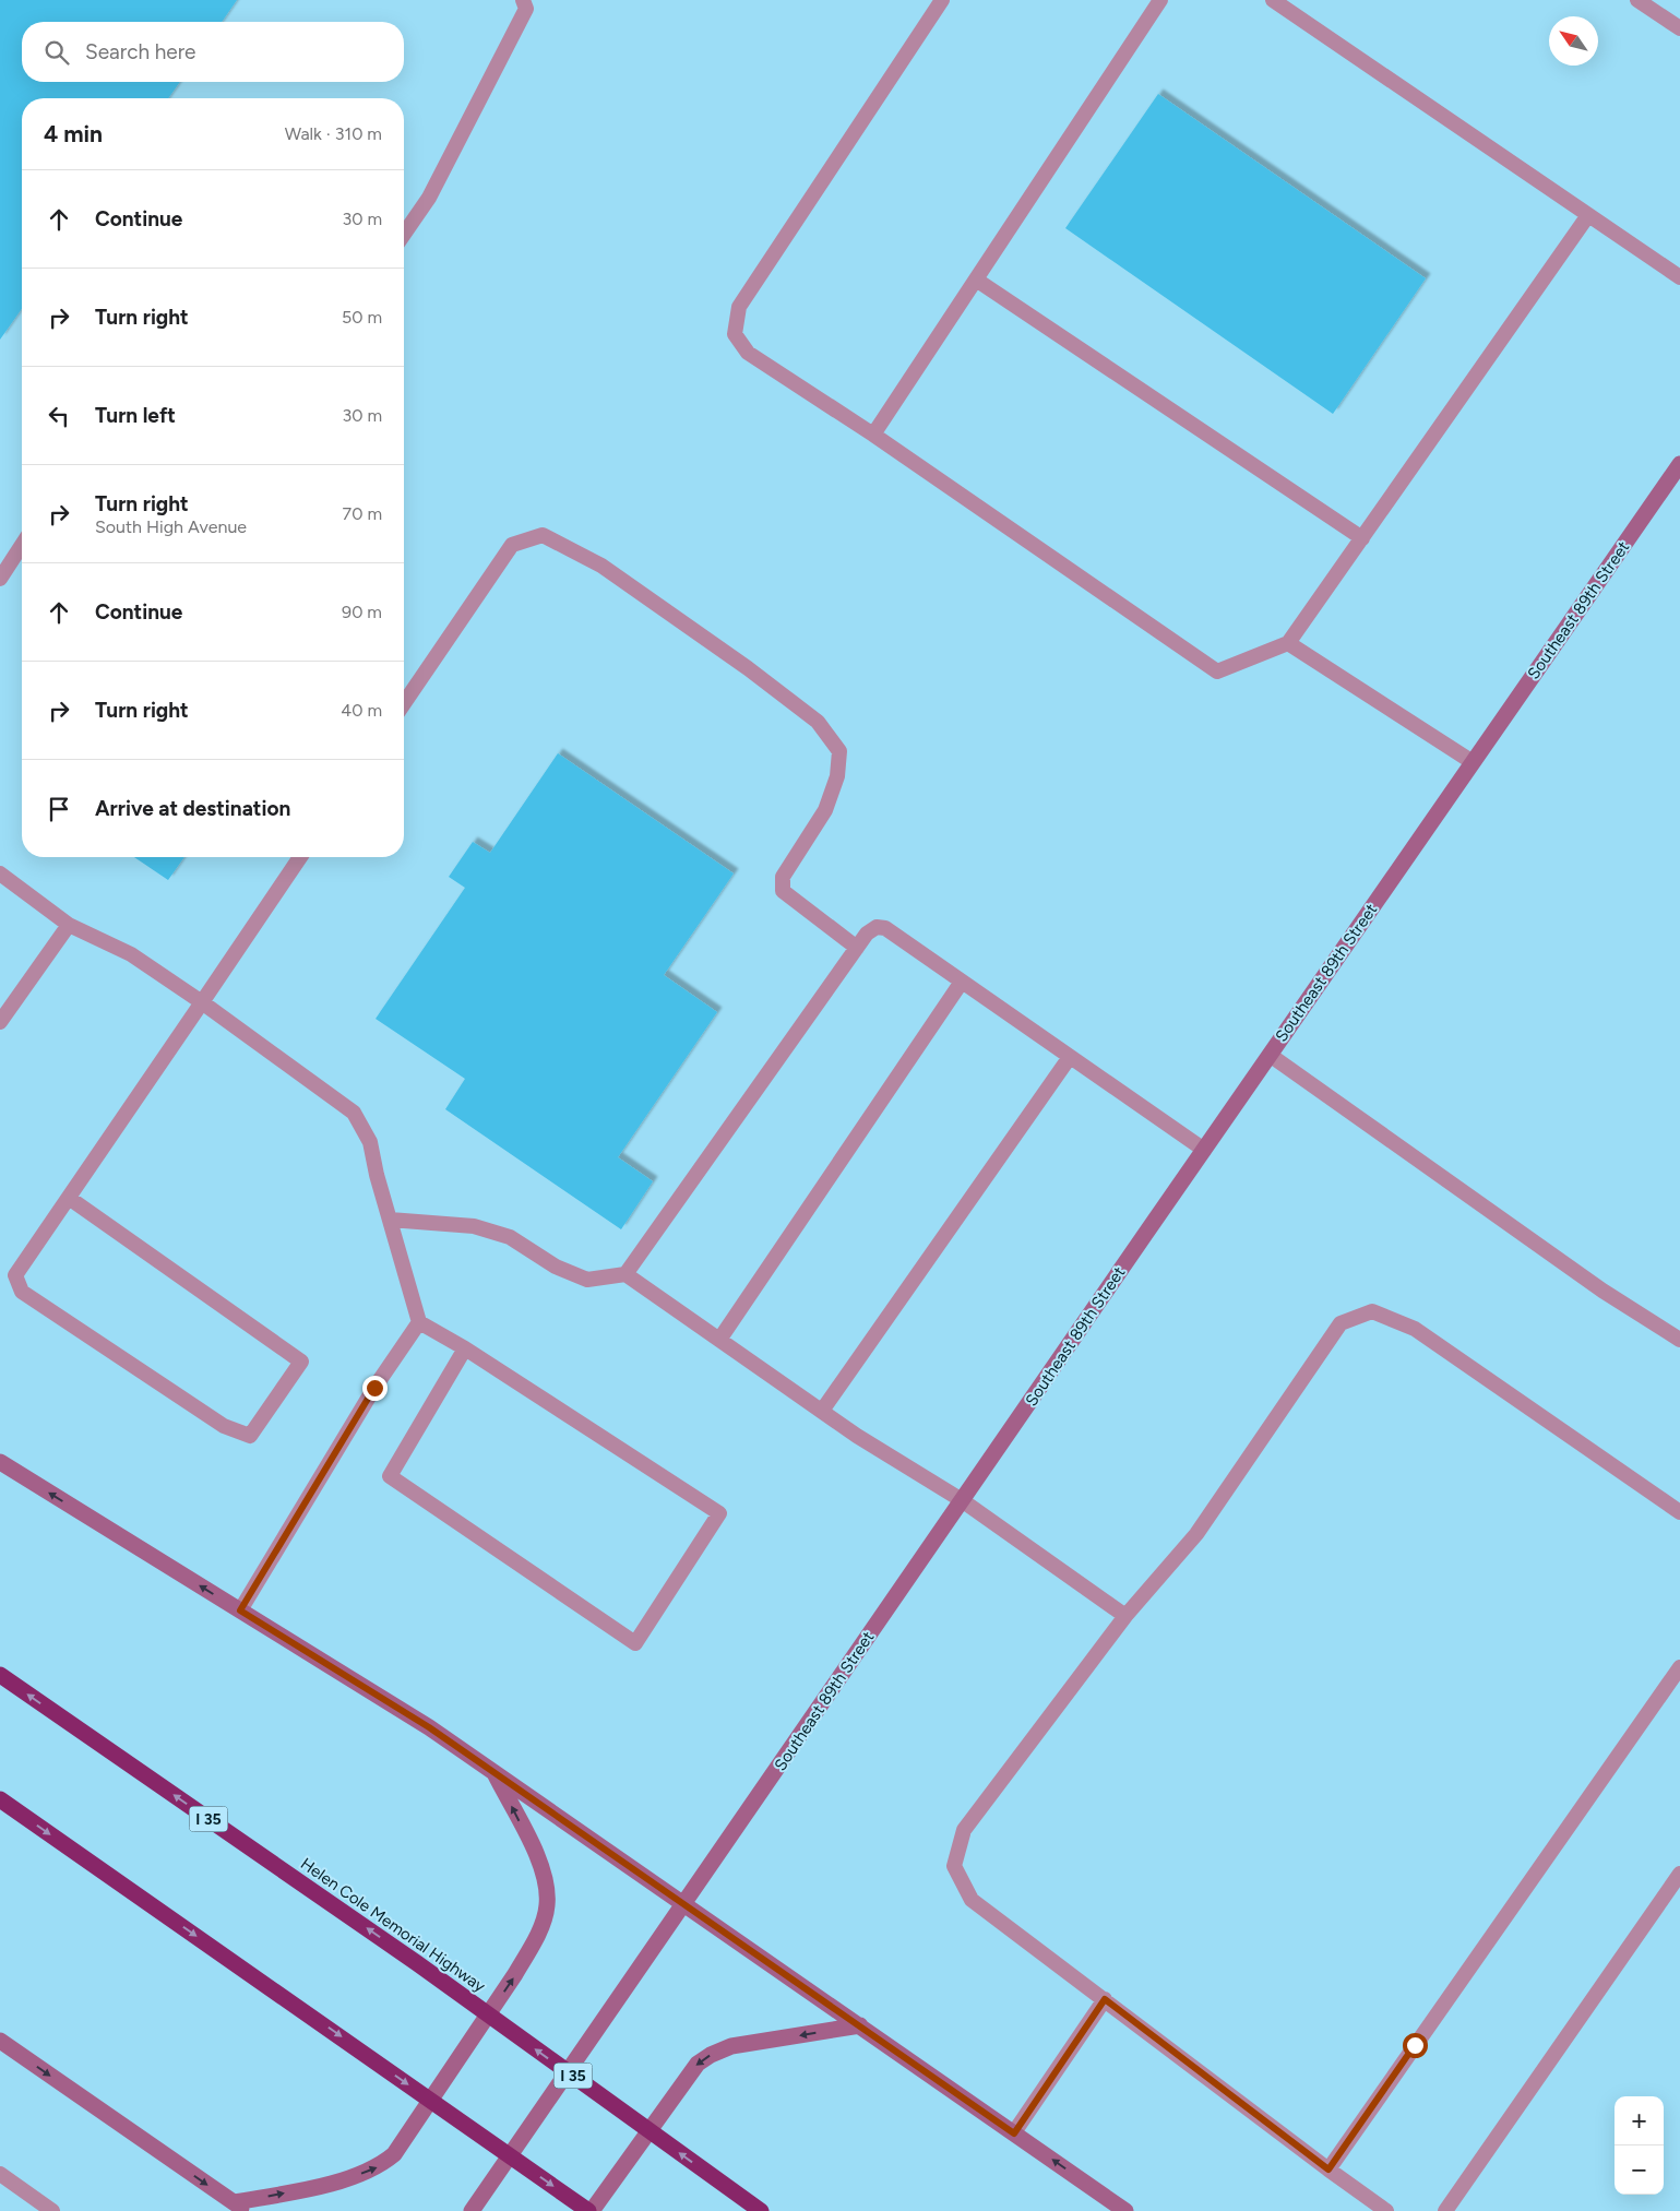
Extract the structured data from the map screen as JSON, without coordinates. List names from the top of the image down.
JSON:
{
  "streets": {
    "highway": ["I 35", "Helen Cole Memorial Highway"],
    "main road": ["Southeast 89th Street"]
  },
  "north": "top left",
  "page": {
    "search": "Search here",
    "heading": ["4 min", "Walk · 310 m"],
    "list": [
      ["Continue", "30 m"],
      ["Turn right", "50 m"],
      ["Turn left", "30 m"],
      ["Turn right", "South High Avenue", "70 m"],
      ["Continue", "90 m"],
      ["Turn right", "40 m"],
      "Arrive at destination"
    ],
    "map_buttons": ["+", "−"]
  }
}
